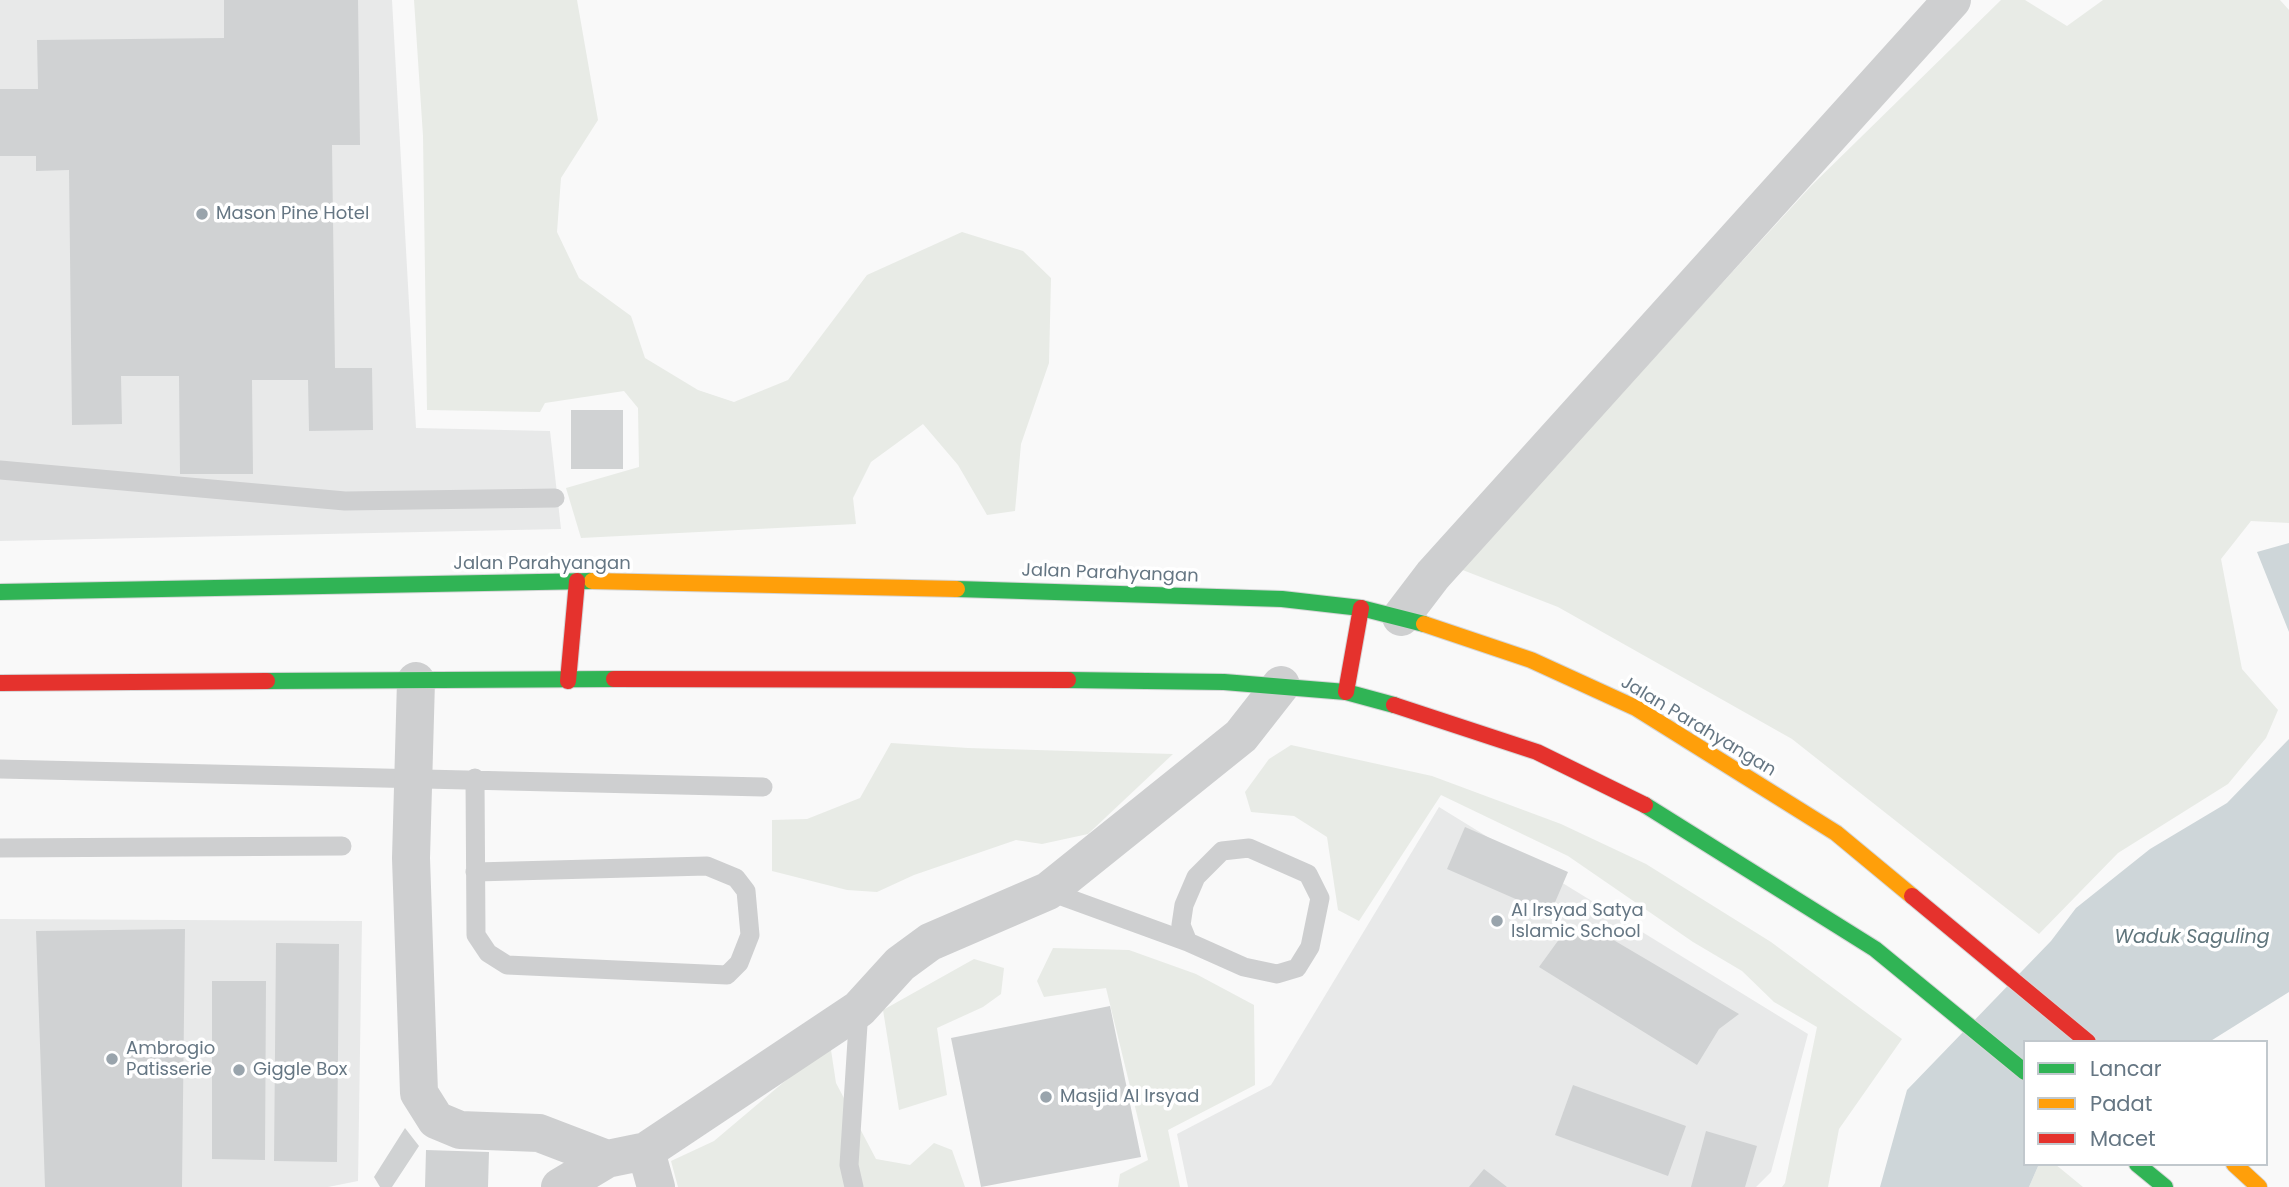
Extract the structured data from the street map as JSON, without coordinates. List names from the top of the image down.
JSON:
{
  "streets": {
    "main road": ["Jalan Parahyangan"]
  },
  "water": ["Waduk Saguling"],
  "places": [
    "Mason Pine Hotel",
    "Al Irsyad Satya Islamic School",
    "Ambrogio Patisserie",
    "Giggle Box",
    "Masjid Al Irsyad"
  ],
  "legend": ["Lancar", "Padat", "Macet"]
}
